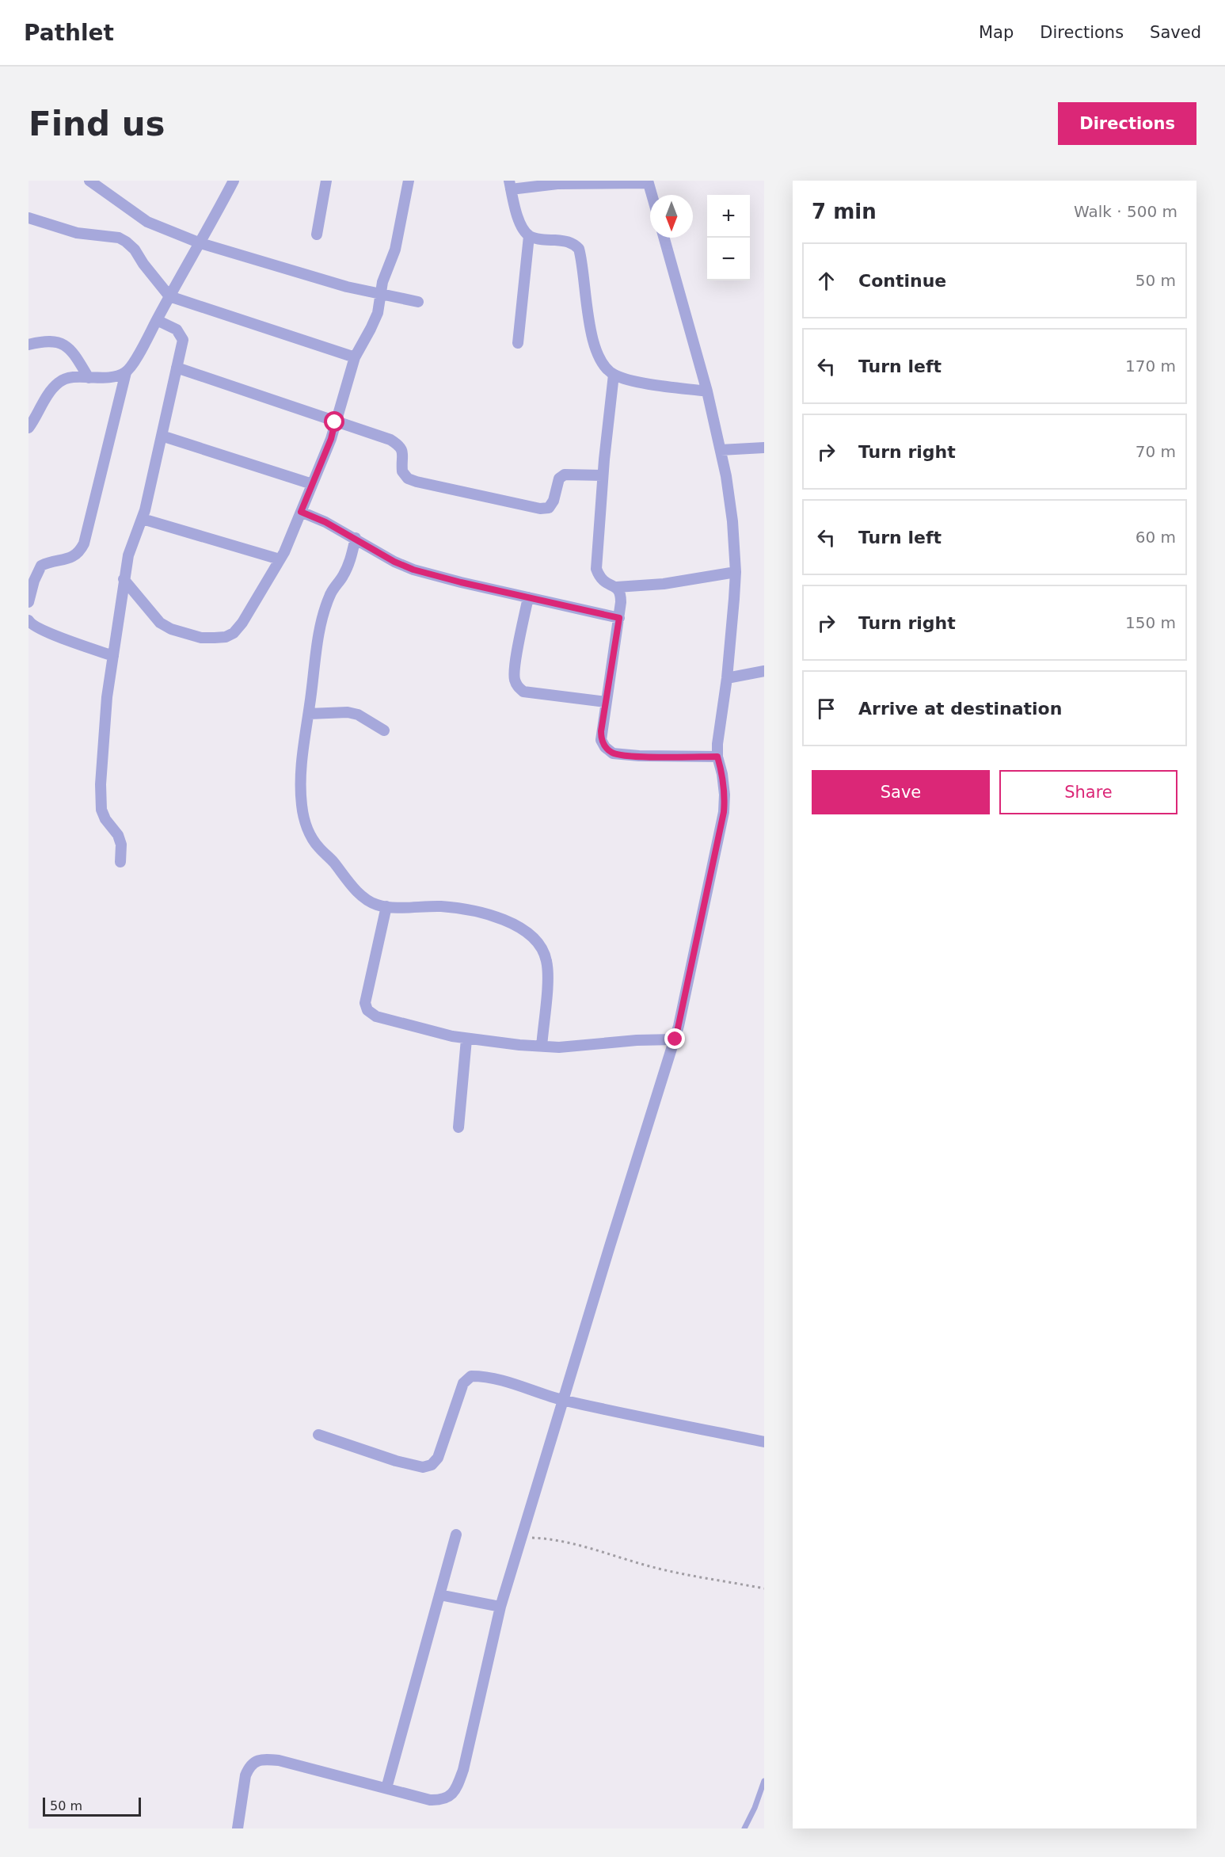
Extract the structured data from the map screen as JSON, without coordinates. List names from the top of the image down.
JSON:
{
  "scale_bar": "50 m",
  "north": "bottom",
  "page": {
    "header": "Pathlet",
    "nav": ["Map", "Directions", "Saved"],
    "buttons": [
      "Directions",
      ["Save", "Share"]
    ],
    "title": "Find us",
    "heading": ["7 min", "Walk · 500 m"],
    "map_buttons": ["+", "−"],
    "list": [
      ["Continue", "50 m"],
      ["Turn left", "170 m"],
      ["Turn right", "70 m"],
      ["Turn left", "60 m"],
      ["Turn right", "150 m"],
      "Arrive at destination"
    ],
    "scale": "50 m"
  }
}
